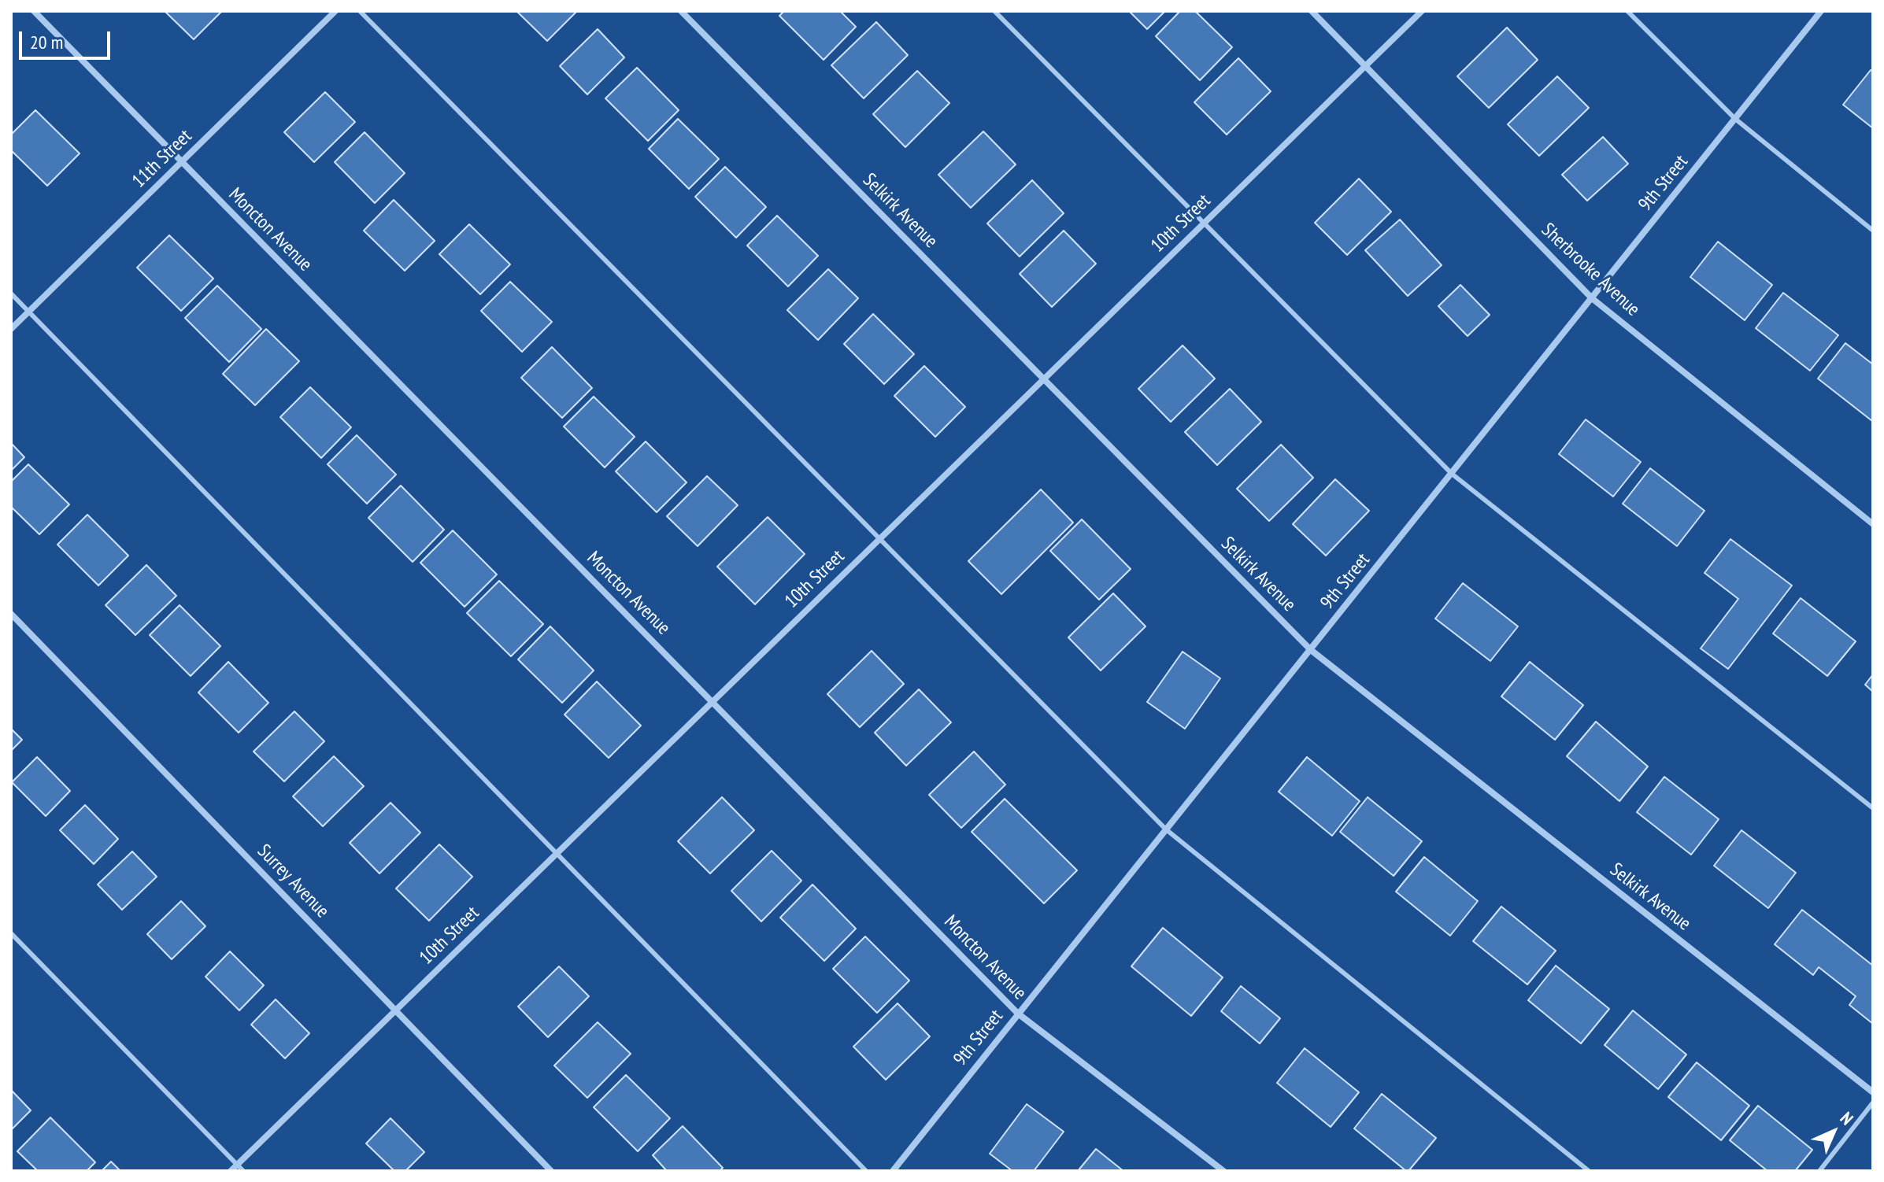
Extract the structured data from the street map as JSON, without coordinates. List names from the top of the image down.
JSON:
{
  "streets": {
    "street": [
      "11th Street",
      "9th Street",
      "Selkirk Avenue",
      "10th Street",
      "Moncton Avenue",
      "Sherbrooke Avenue",
      "Surrey Avenue"
    ]
  },
  "crossings": [
    ["11th Street", "Moncton Avenue"],
    ["9th Street", "Selkirk Avenue"],
    ["9th Street", "Moncton Avenue"],
    ["9th Street", "Sherbrooke Avenue"],
    ["Selkirk Avenue", "10th Street"],
    ["10th Street", "Moncton Avenue"],
    ["10th Street", "Sherbrooke Avenue"],
    ["10th Street", "Surrey Avenue"]
  ],
  "scale_bar": "20 m",
  "north": "top right"
}
